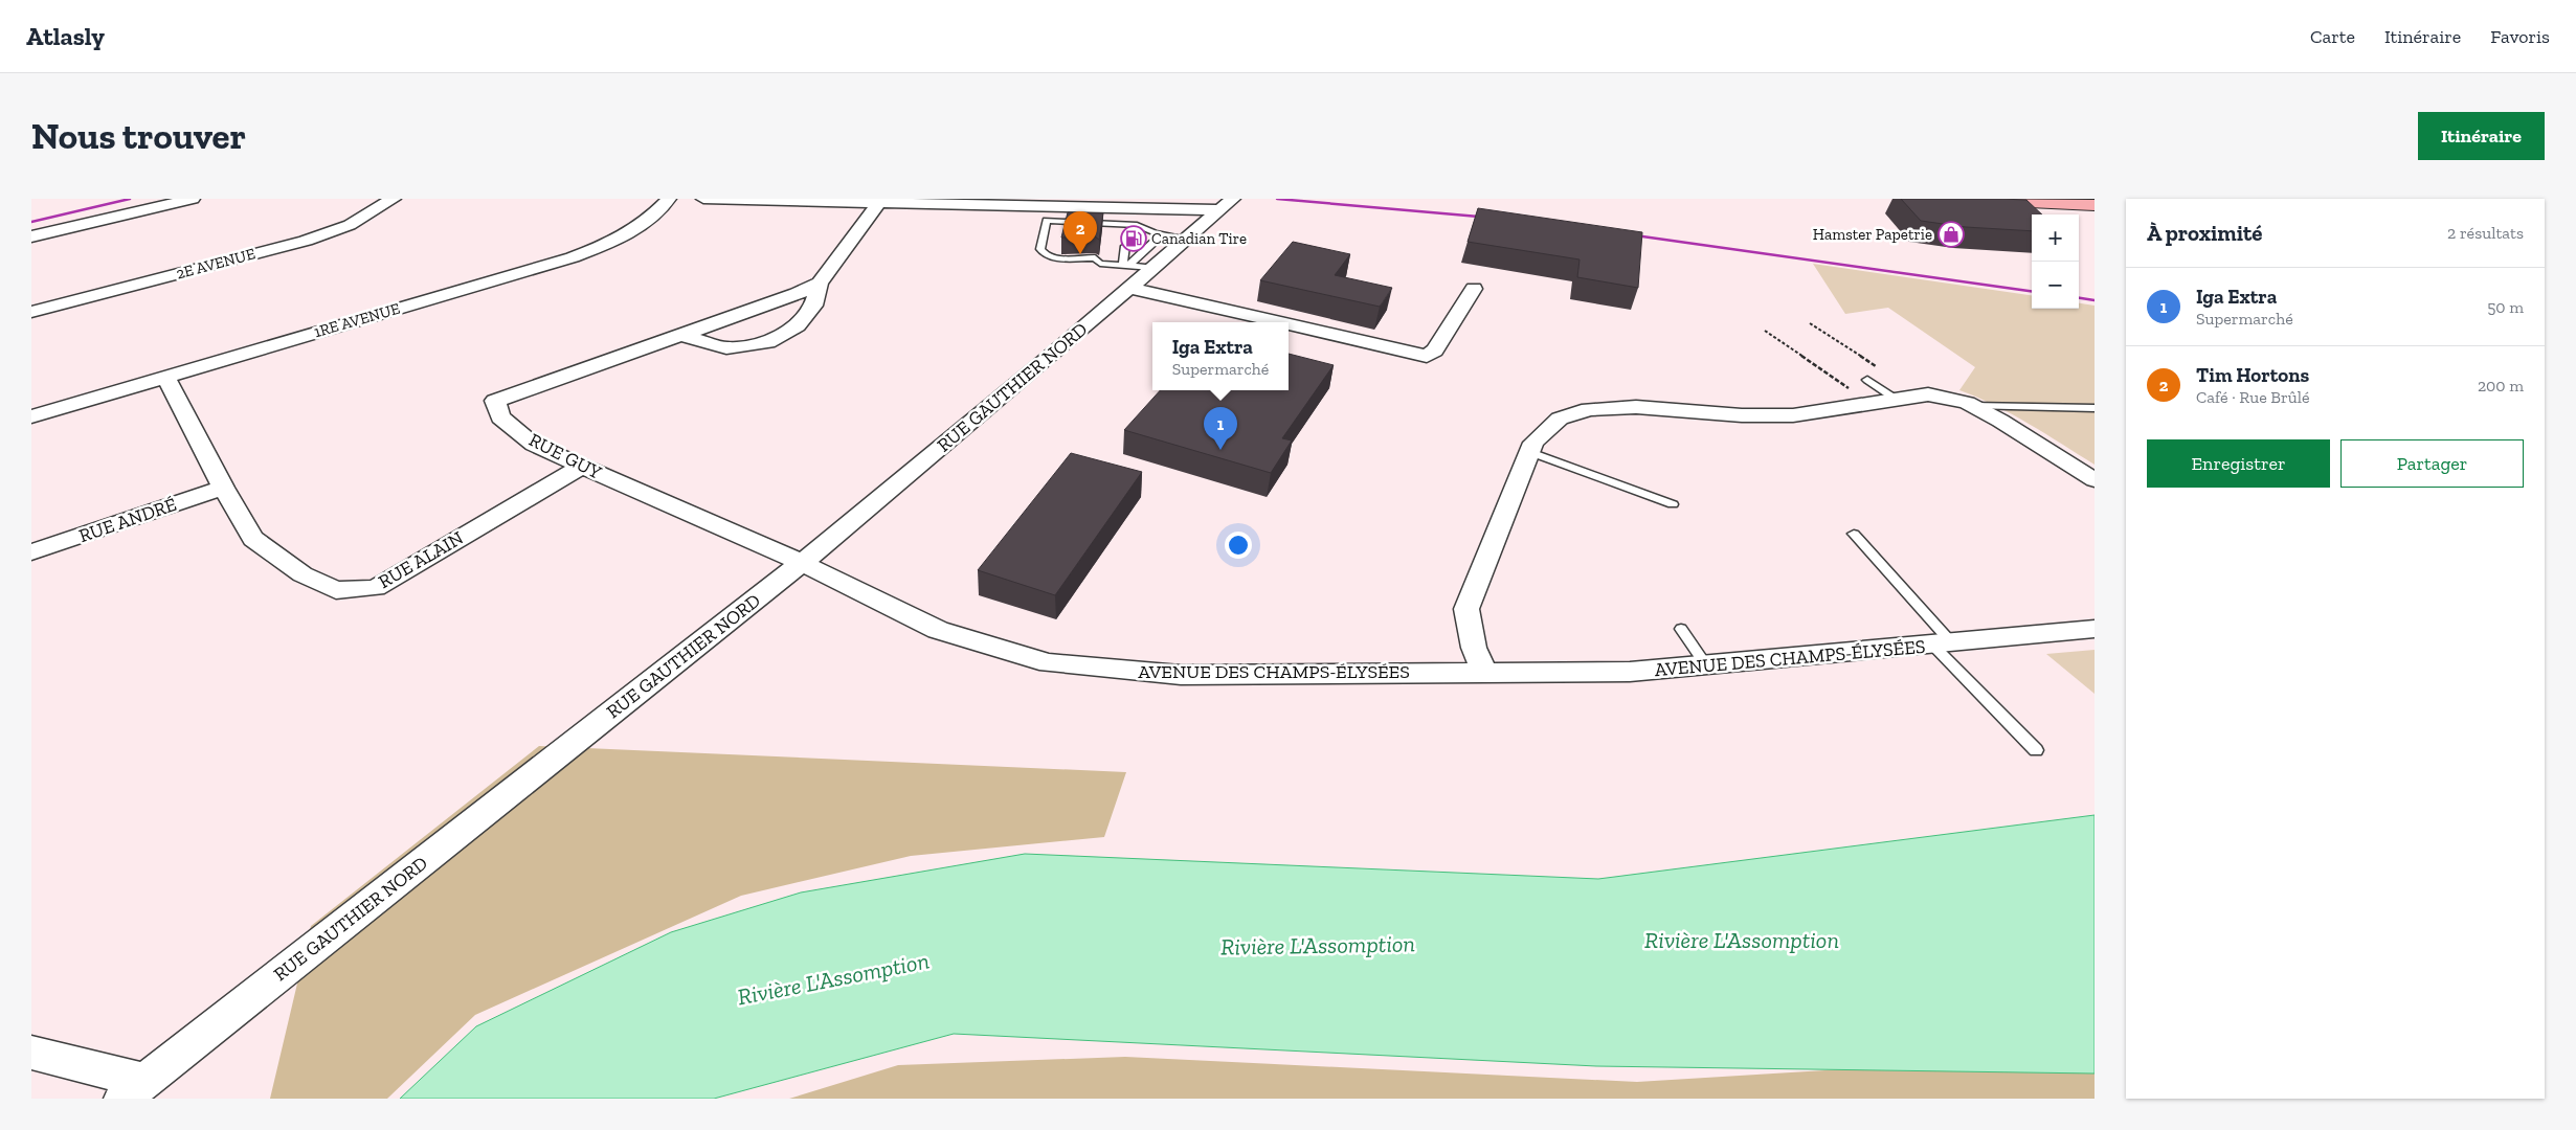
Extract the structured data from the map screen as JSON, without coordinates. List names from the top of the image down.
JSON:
{
  "streets": {
    "street": [
      "2E AVENUE",
      "1RE AVENUE",
      "RUE GAUTHIER NORD",
      "RUE GUY",
      "RUE ANDRÉ",
      "RUE ALAIN",
      "AVENUE DES CHAMPS-ÉLYSÉES"
    ]
  },
  "crossings": [
    ["1RE AVENUE", "RUE ALAIN"],
    ["RUE GAUTHIER NORD", "RUE GUY"],
    ["RUE GAUTHIER NORD", "AVENUE DES CHAMPS-ÉLYSÉES"],
    ["RUE GUY", "RUE ALAIN"],
    ["RUE GUY", "AVENUE DES CHAMPS-ÉLYSÉES"],
    ["RUE ANDRÉ", "RUE ALAIN"]
  ],
  "water": ["Rivière L'Assomption"],
  "places": {
    "shop": ["Hamster Papetrie"],
    "fuel station": ["Canadian Tire"]
  },
  "page": {
    "header": "Atlasly",
    "nav": ["Carte", "Itinéraire", "Favoris"],
    "buttons": [
      "Itinéraire",
      ["Enregistrer", "Partager"]
    ],
    "title": "Nous trouver",
    "heading": ["À proximité", "2 résultats"],
    "pins": ["2", "1"],
    "map_buttons": ["+", "−"],
    "list": [
      {
        "mark": "1",
        "name": "Iga Extra",
        "note": "Supermarché",
        "value": "50 m"
      },
      {
        "mark": "2",
        "name": "Tim Hortons",
        "note": "Café · Rue Brûlé",
        "value": "200 m"
      }
    ],
    "popup": ["Iga Extra", "Supermarché"]
  }
}
